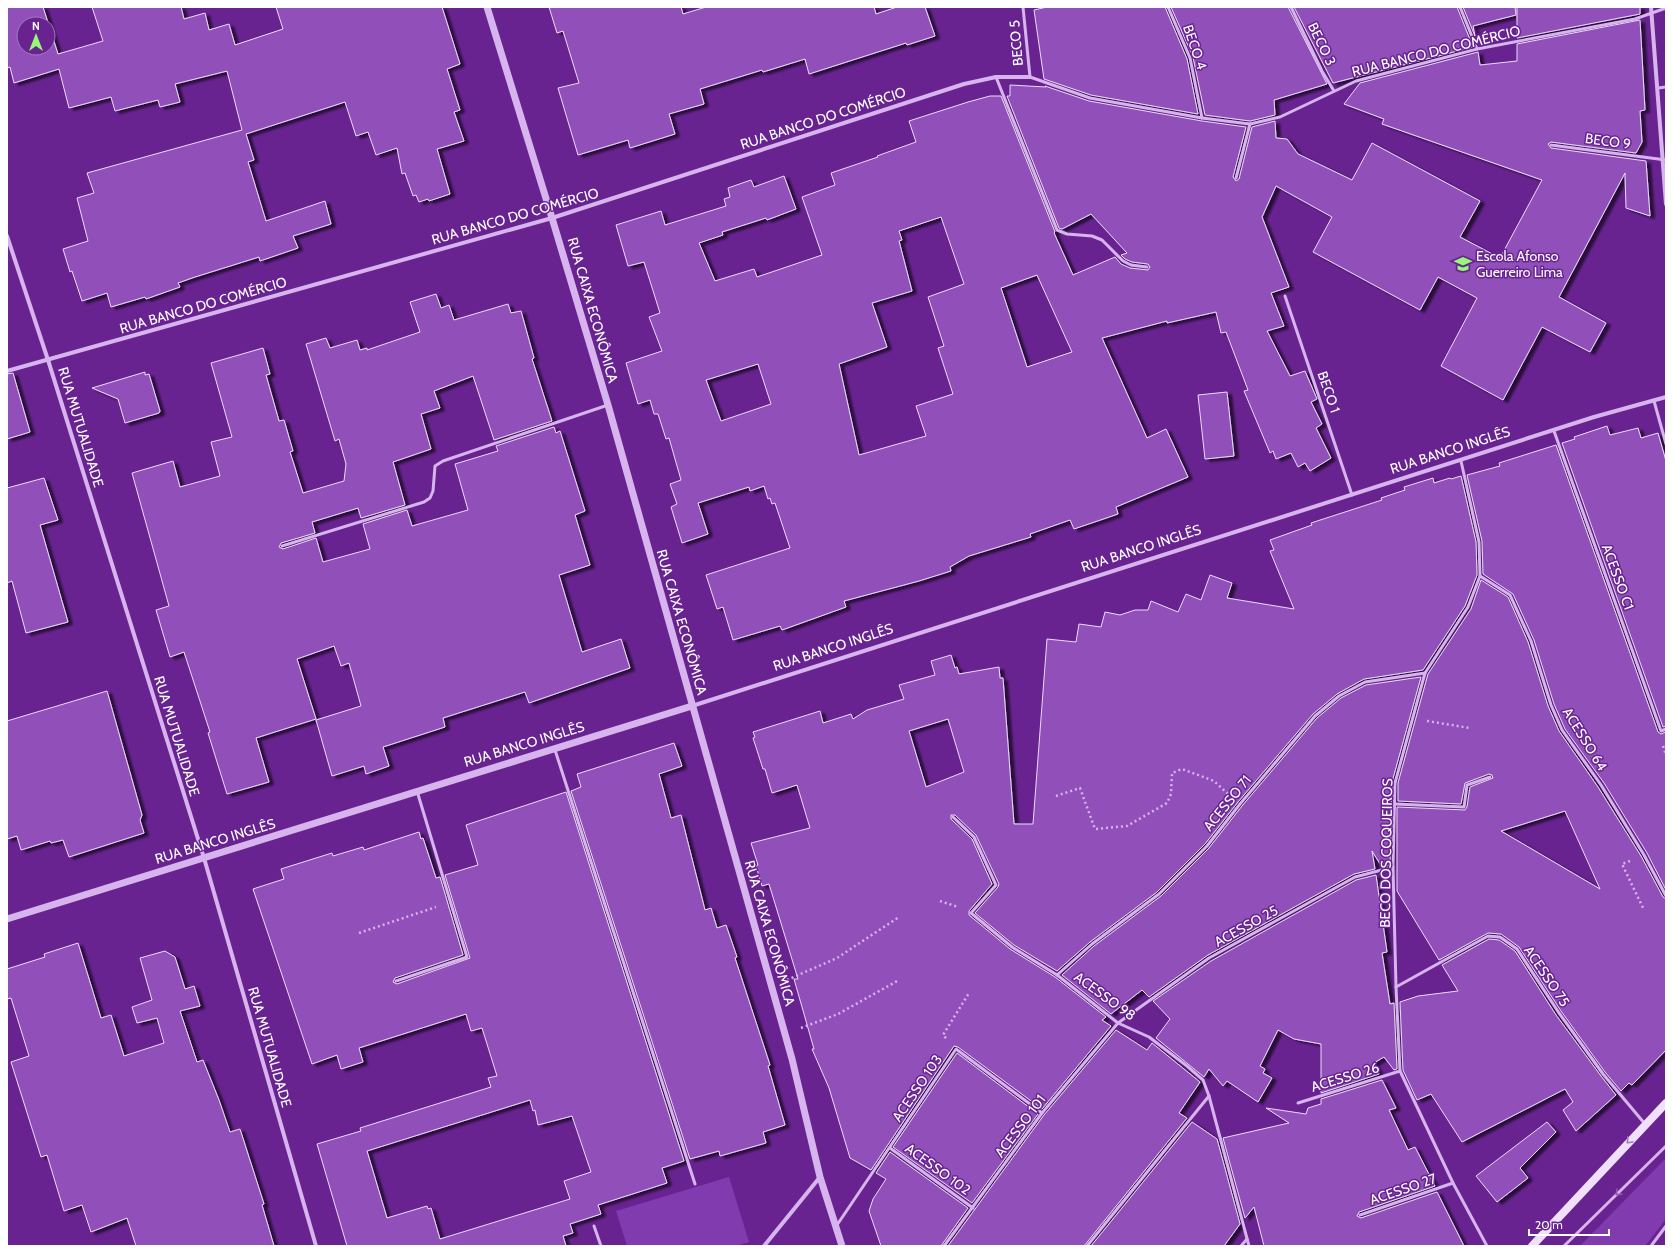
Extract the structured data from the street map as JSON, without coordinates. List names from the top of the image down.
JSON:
{
  "streets": {
    "street": [
      "RUA BANCO DO COMÉRCIO",
      "RUA CAIXA ECONÔMICA",
      "RUA MUTUALIDADE",
      "RUA BANCO INGLÊS"
    ],
    "lane": [
      "BECO 5",
      "BECO 3",
      "BECO 4",
      "BECO 9",
      "BECO 1",
      "ACESSO C1",
      "ACESSO 64",
      "ACESSO 71",
      "BECO DOS COQUEIROS",
      "ACESSO 25",
      "ACESSO 75",
      "ACESSO 98",
      "ACESSO 26",
      "ACESSO 103",
      "ACESSO 101",
      "ACESSO 102",
      "ACESSO 27"
    ]
  },
  "crossings": [
    ["BECO 5", "RUA BANCO DO COMÉRCIO"],
    ["BECO 3", "RUA BANCO DO COMÉRCIO"],
    ["BECO 4", "RUA BANCO DO COMÉRCIO"],
    ["RUA BANCO DO COMÉRCIO", "RUA CAIXA ECONÔMICA"],
    ["RUA BANCO DO COMÉRCIO", "RUA MUTUALIDADE"],
    ["RUA CAIXA ECONÔMICA", "RUA BANCO INGLÊS"],
    ["RUA CAIXA ECONÔMICA", "ACESSO 103"],
    ["BECO 1", "RUA BANCO INGLÊS"],
    ["RUA MUTUALIDADE", "RUA BANCO INGLÊS"],
    ["RUA BANCO INGLÊS", "ACESSO C1"],
    ["RUA BANCO INGLÊS", "BECO DOS COQUEIROS"],
    ["ACESSO 64", "BECO DOS COQUEIROS"],
    ["ACESSO 71", "BECO DOS COQUEIROS"],
    ["ACESSO 71", "ACESSO 98"],
    ["BECO DOS COQUEIROS", "ACESSO 25"],
    ["BECO DOS COQUEIROS", "ACESSO 75"],
    ["BECO DOS COQUEIROS", "ACESSO 26"],
    ["BECO DOS COQUEIROS", "ACESSO 27"],
    ["ACESSO 25", "ACESSO 98"],
    ["ACESSO 25", "ACESSO 101"],
    ["ACESSO 98", "ACESSO 101"],
    ["ACESSO 103", "ACESSO 101"],
    ["ACESSO 103", "ACESSO 102"],
    ["ACESSO 101", "ACESSO 102"]
  ],
  "places": {
    "school or university": ["Escola Afonso Guerreiro Lima"]
  },
  "scale_bar": "20 m",
  "north": "top"
}
